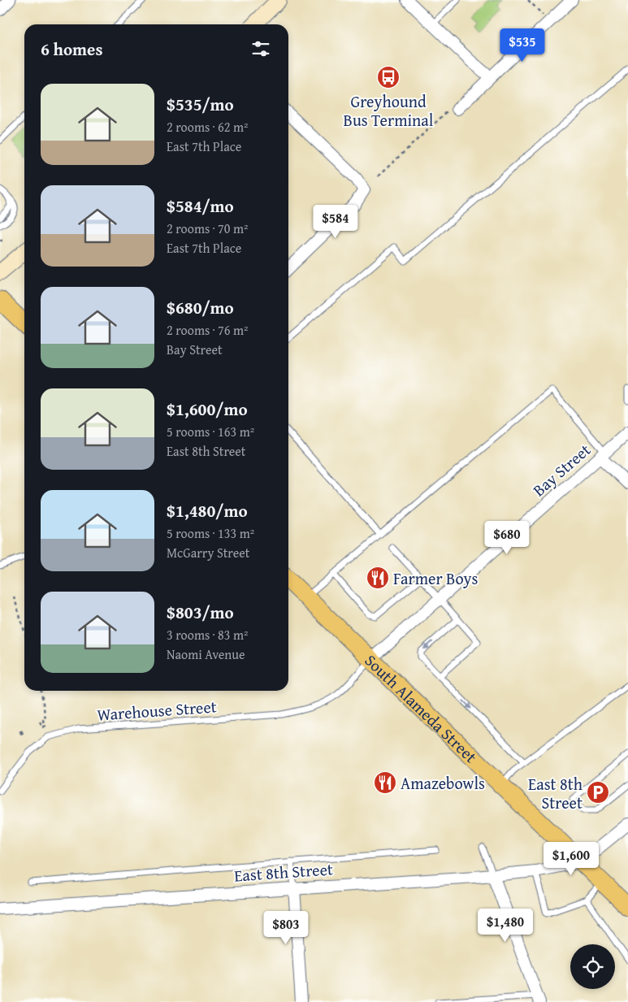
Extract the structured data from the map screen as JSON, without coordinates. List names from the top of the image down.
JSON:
{
  "streets": {
    "main road": ["South Alameda Street"],
    "street": ["Bay Street", "East 8th Street"],
    "lane": ["Warehouse Street"]
  },
  "crossings": [
    ["Bay Street", "South Alameda Street"],
    ["Bay Street", "Warehouse Street"],
    ["South Alameda Street", "Warehouse Street"],
    ["South Alameda Street", "East 8th Street"]
  ],
  "places": {
    "bus stop": ["Greyhound Bus Terminal"],
    "restaurant": ["Farmer Boys", "Amazebowls"],
    "parking": ["East 8th Street"]
  },
  "page": {
    "heading": "6 homes",
    "price": [
      "$535",
      "$584",
      "$680",
      "$1,600",
      "$1,480",
      "$803"
    ],
    "list": [
      {
        "name": "$535/mo",
        "note": "2 rooms · 62 m² · East 7th Place"
      },
      {
        "name": "$584/mo",
        "note": "2 rooms · 70 m² · East 7th Place"
      },
      {
        "name": "$680/mo",
        "note": "2 rooms · 76 m² · Bay Street"
      },
      {
        "name": "$1,600/mo",
        "note": "5 rooms · 163 m² · East 8th Street"
      },
      {
        "name": "$1,480/mo",
        "note": "5 rooms · 133 m² · McGarry Street"
      },
      {
        "name": "$803/mo",
        "note": "3 rooms · 83 m² · Naomi Avenue"
      }
    ]
  }
}
